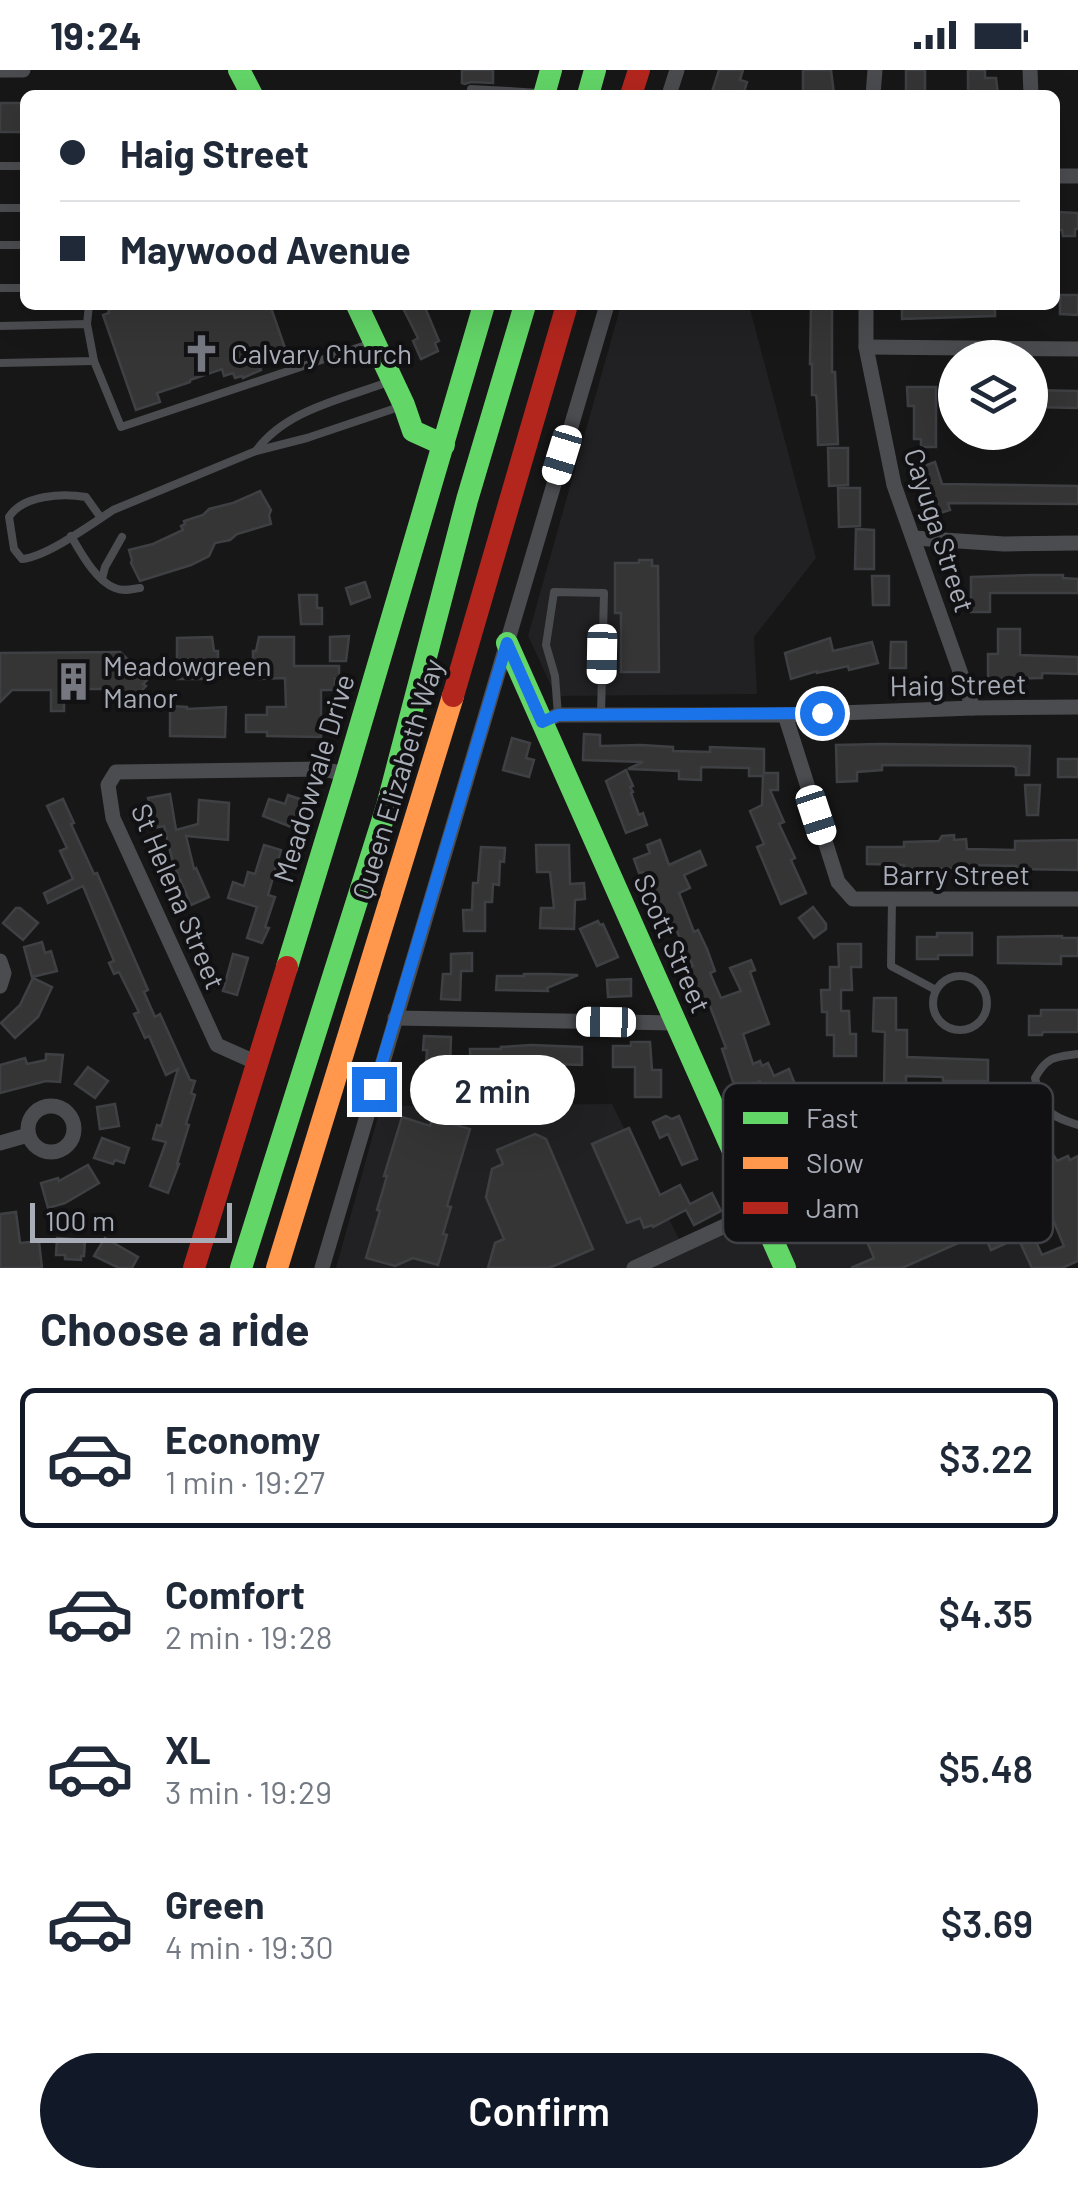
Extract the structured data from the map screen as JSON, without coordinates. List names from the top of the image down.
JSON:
{
  "streets": {
    "main road": ["Meadowvale Drive", "Queen Elizabeth Way", "Scott Street"],
    "street": [
      "Cayuga Street",
      "Haig Street",
      "Barry Street",
      "St Helena Street"
    ]
  },
  "crossings": [
    ["Cayuga Street", "Haig Street"],
    ["Haig Street", "Barry Street"],
    ["Haig Street", "Scott Street"],
    ["Meadowvale Drive", "St Helena Street"]
  ],
  "places": {
    "church": ["Calvary Church"],
    "building": ["Meadowgreen Manor"]
  },
  "legend": ["Fast", "Slow", "Jam"],
  "scale_bar": "100 m",
  "page": {
    "status": "19:24",
    "banner": ["Haig Street", "Maywood Avenue"],
    "bubble": "2 min",
    "scale": "100 m",
    "heading": "Choose a ride",
    "list": [
      {
        "name": "Economy",
        "note": "1 min · 19:27",
        "value": "$3.22"
      },
      {
        "name": "Comfort",
        "note": "2 min · 19:28",
        "value": "$4.35"
      },
      {
        "name": "XL",
        "note": "3 min · 19:29",
        "value": "$5.48"
      },
      {
        "name": "Green",
        "note": "4 min · 19:30",
        "value": "$3.69"
      }
    ],
    "buttons": "Confirm"
  }
}
